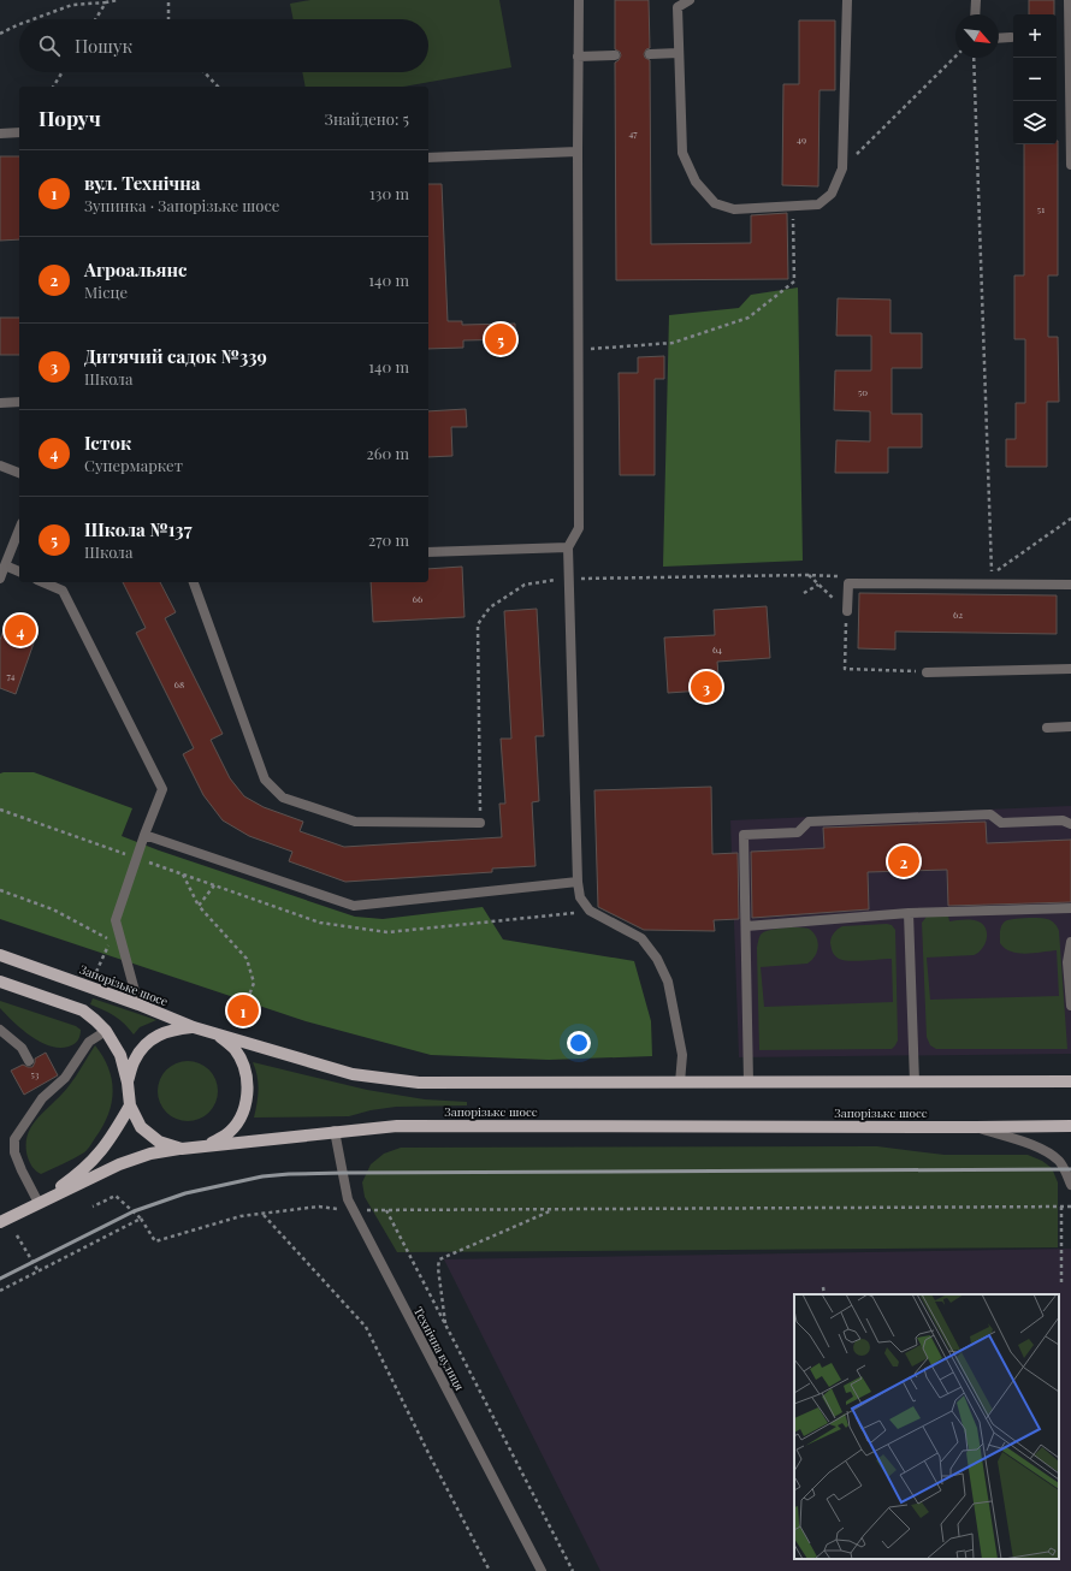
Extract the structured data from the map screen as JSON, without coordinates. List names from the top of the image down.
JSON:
{
  "streets": {
    "main road": ["Запорізьке шосе"],
    "street": ["Технічна вулиця"]
  },
  "crossings": [
    ["Запорізьке шосе", "Технічна вулиця"]
  ],
  "house_numbers": [
    "47",
    "49",
    "51",
    "50",
    "66",
    "62",
    "64",
    "74",
    "68",
    "53"
  ],
  "north": "bottom right",
  "page": {
    "map_buttons": ["+", "−"],
    "search": "Пошук",
    "heading": ["Поруч", "Знайдено: 5"],
    "list": [
      {
        "mark": "1",
        "name": "вул. Технічна",
        "note": "Зупинка · Запорізьке шосе",
        "value": "130 m"
      },
      {
        "mark": "2",
        "name": "Агроальянс",
        "note": "Місце",
        "value": "140 m"
      },
      {
        "mark": "3",
        "name": "Дитячий садок №339",
        "note": "Школа",
        "value": "140 m"
      },
      {
        "mark": "4",
        "name": "Істок",
        "note": "Супермаркет",
        "value": "260 m"
      },
      {
        "mark": "5",
        "name": "Школа №137",
        "note": "Школа",
        "value": "270 m"
      }
    ],
    "pins": [
      "5",
      "4",
      "3",
      "2",
      "1"
    ]
  }
}
